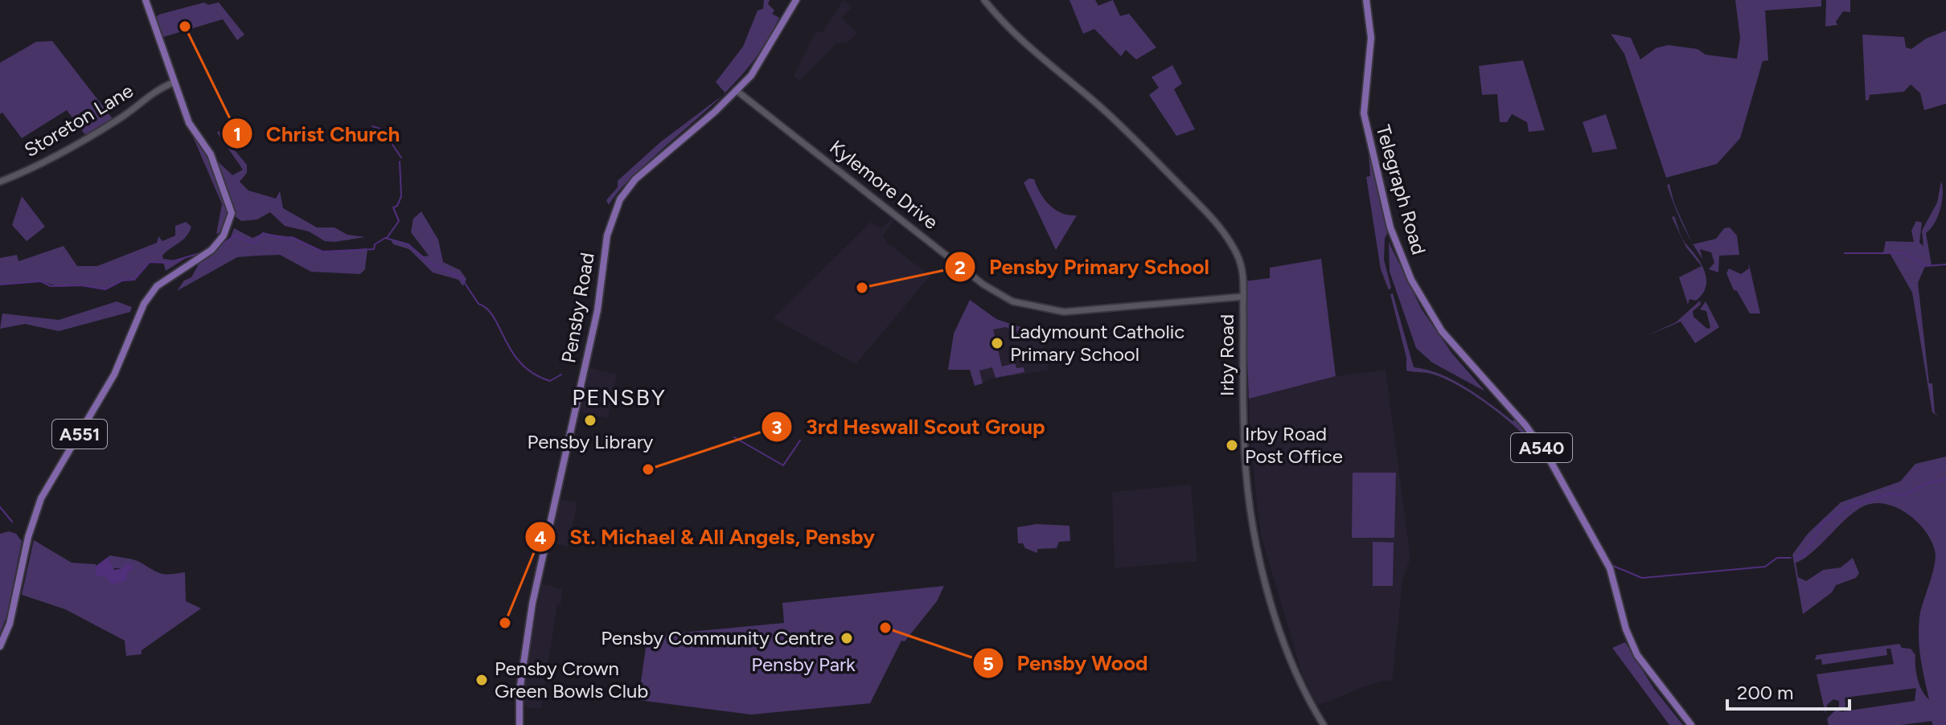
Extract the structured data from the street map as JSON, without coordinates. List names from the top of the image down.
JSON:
{
  "streets": {
    "main road": [
      "Telegraph Road",
      "Pensby Road",
      "A551",
      "A540"
    ],
    "street": ["Storeton Lane", "Kylemore Drive", "Irby Road"]
  },
  "crossings": [
    ["Storeton Lane", "A551"],
    ["Kylemore Drive", "Pensby Road"],
    ["Kylemore Drive", "Irby Road"]
  ],
  "districts": ["PENSBY"],
  "parks": ["Pensby Park"],
  "places": [
    "Christ Church",
    "Pensby Primary School",
    "Ladymount Catholic Primary School",
    "Pensby Library",
    "Irby Road Post Office",
    "3rd Heswall Scout Group",
    "St. Michael & All Angels, Pensby",
    "Pensby Wood",
    "Pensby Community Centre",
    "Pensby Crown Green Bowls Club"
  ],
  "scale_bar": "200 m"
}
